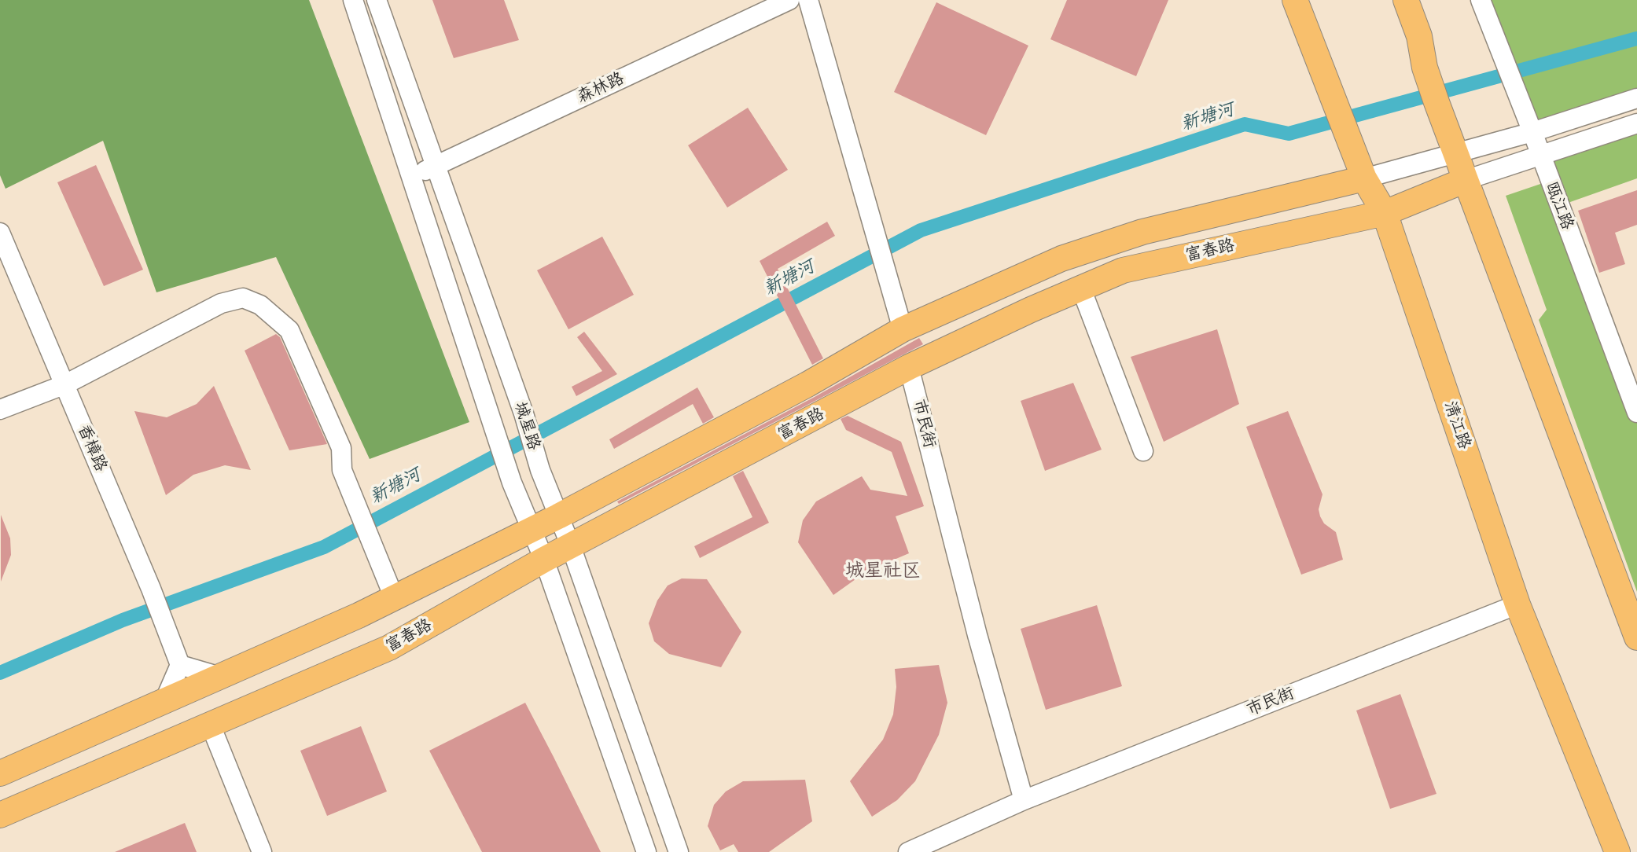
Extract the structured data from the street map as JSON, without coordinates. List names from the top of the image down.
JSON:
{
  "streets": {
    "main road": ["富春路", "清江路"],
    "street": [
      "森林路",
      "瓯江路",
      "市民街",
      "城星路",
      "香樟路"
    ]
  },
  "crossings": [
    ["森林路", "城星路"],
    ["瓯江路", "富春路"],
    ["富春路", "市民街"],
    ["富春路", "清江路"],
    ["富春路", "城星路"],
    ["市民街", "清江路"]
  ],
  "districts": ["城星社区"],
  "water": ["新塘河"]
}
